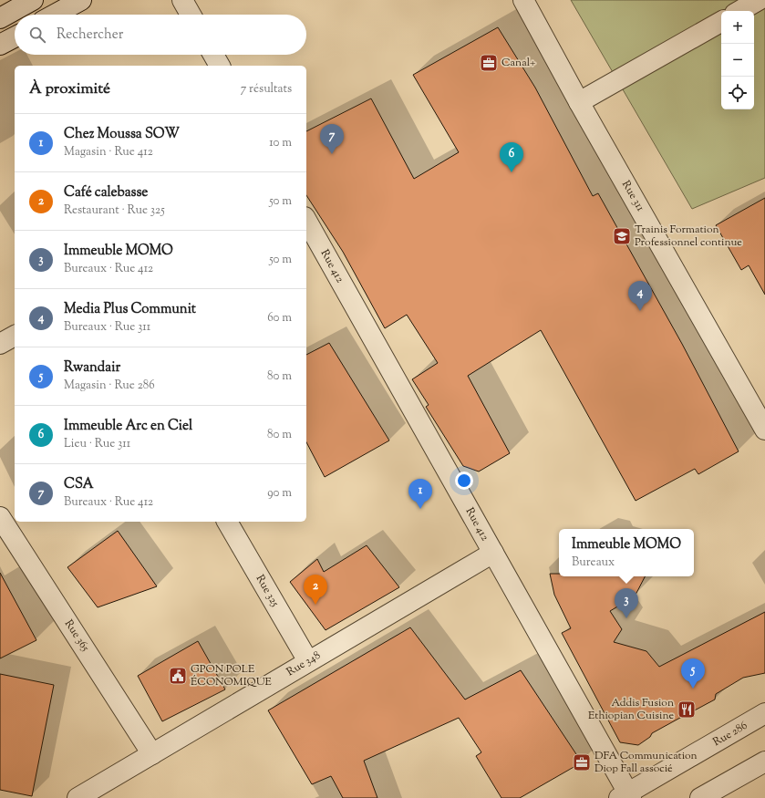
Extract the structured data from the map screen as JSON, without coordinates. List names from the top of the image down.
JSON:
{
  "streets": {
    "street": [
      "Rue 311",
      "Rue 412",
      "Rue 325",
      "Rue 365",
      "Rue 348",
      "Rue 286"
    ]
  },
  "crossings": [
    ["Rue 412", "Rue 348"],
    ["Rue 412", "Rue 286"],
    ["Rue 325", "Rue 348"],
    ["Rue 365", "Rue 348"]
  ],
  "places": {
    "office": ["Canal+", "DFA Communication Diop Fall associé"],
    "school or university": ["Trainis Formation Professionnel continue"],
    "public building": ["GPON POLE ÉCONOMIQUE"],
    "restaurant": ["Addis Fusion Ethiopian Cuisine"]
  },
  "page": {
    "map_buttons": ["+", "−"],
    "search": "Rechercher",
    "heading": ["À proximité", "7 résultats"],
    "list": [
      {
        "mark": "1",
        "name": "Chez Moussa SOW",
        "note": "Magasin · Rue 412",
        "value": "10 m"
      },
      {
        "mark": "2",
        "name": "Café calebasse",
        "note": "Restaurant · Rue 325",
        "value": "50 m"
      },
      {
        "mark": "3",
        "name": "Immeuble MOMO",
        "note": "Bureaux · Rue 412",
        "value": "50 m"
      },
      {
        "mark": "4",
        "name": "Media Plus Communit",
        "note": "Bureaux · Rue 311",
        "value": "60 m"
      },
      {
        "mark": "5",
        "name": "Rwandair",
        "note": "Magasin · Rue 286",
        "value": "80 m"
      },
      {
        "mark": "6",
        "name": "Immeuble Arc en Ciel",
        "note": "Lieu · Rue 311",
        "value": "80 m"
      },
      {
        "mark": "7",
        "name": "CSA",
        "note": "Bureaux · Rue 412",
        "value": "90 m"
      }
    ],
    "pins": [
      "7",
      "6",
      "4",
      "1",
      "2",
      "3",
      "5"
    ],
    "popup": ["Immeuble MOMO", "Bureaux"]
  }
}
